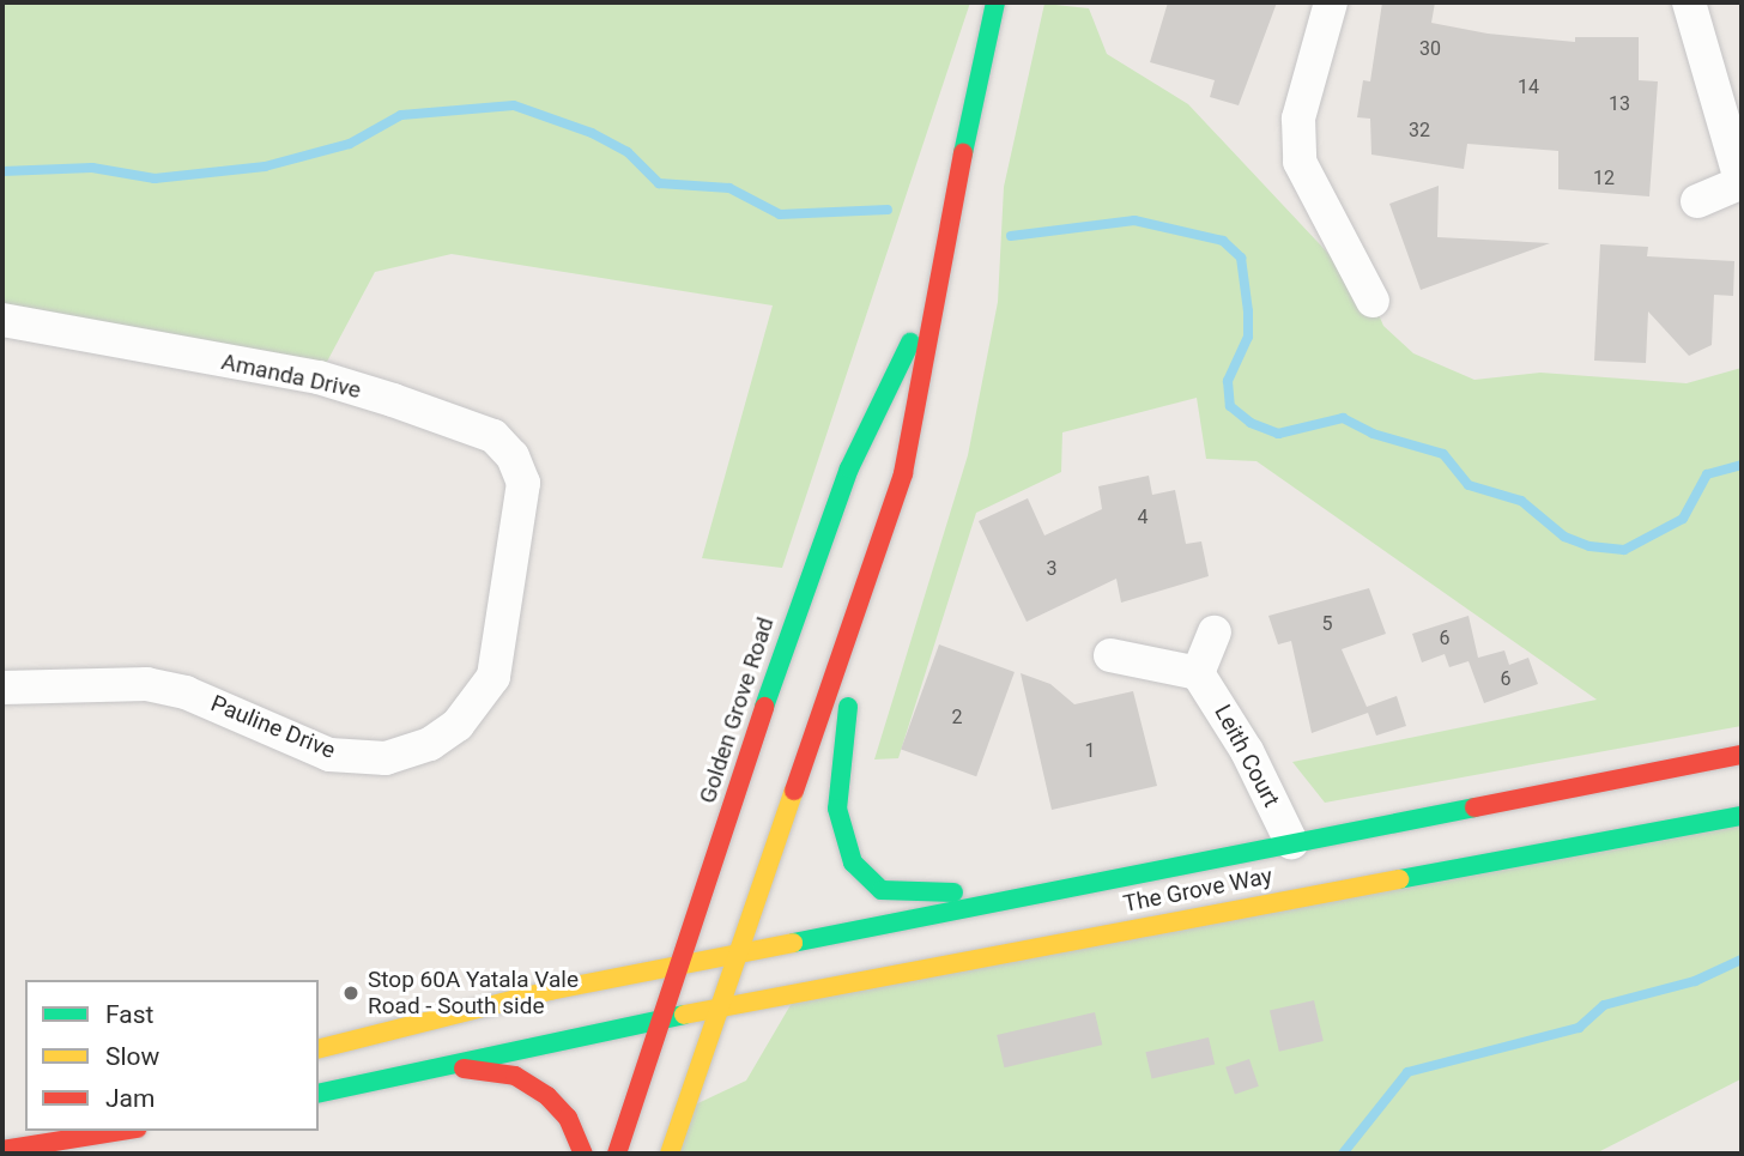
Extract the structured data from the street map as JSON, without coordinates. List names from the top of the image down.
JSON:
{
  "streets": {
    "main road": ["Golden Grove Road", "The Grove Way"],
    "street": ["Amanda Drive", "Pauline Drive", "Leith Court"]
  },
  "crossings": [
    ["Amanda Drive", "Pauline Drive"],
    ["Golden Grove Road", "The Grove Way"],
    ["Leith Court", "The Grove Way"]
  ],
  "places": ["Stop 60A Yatala Vale Road - South side"],
  "house_numbers": [
    "30",
    "14",
    "13",
    "32",
    "12",
    "4",
    "3",
    "5",
    "6",
    "6",
    "2",
    "1"
  ],
  "legend": ["Fast", "Slow", "Jam"]
}
